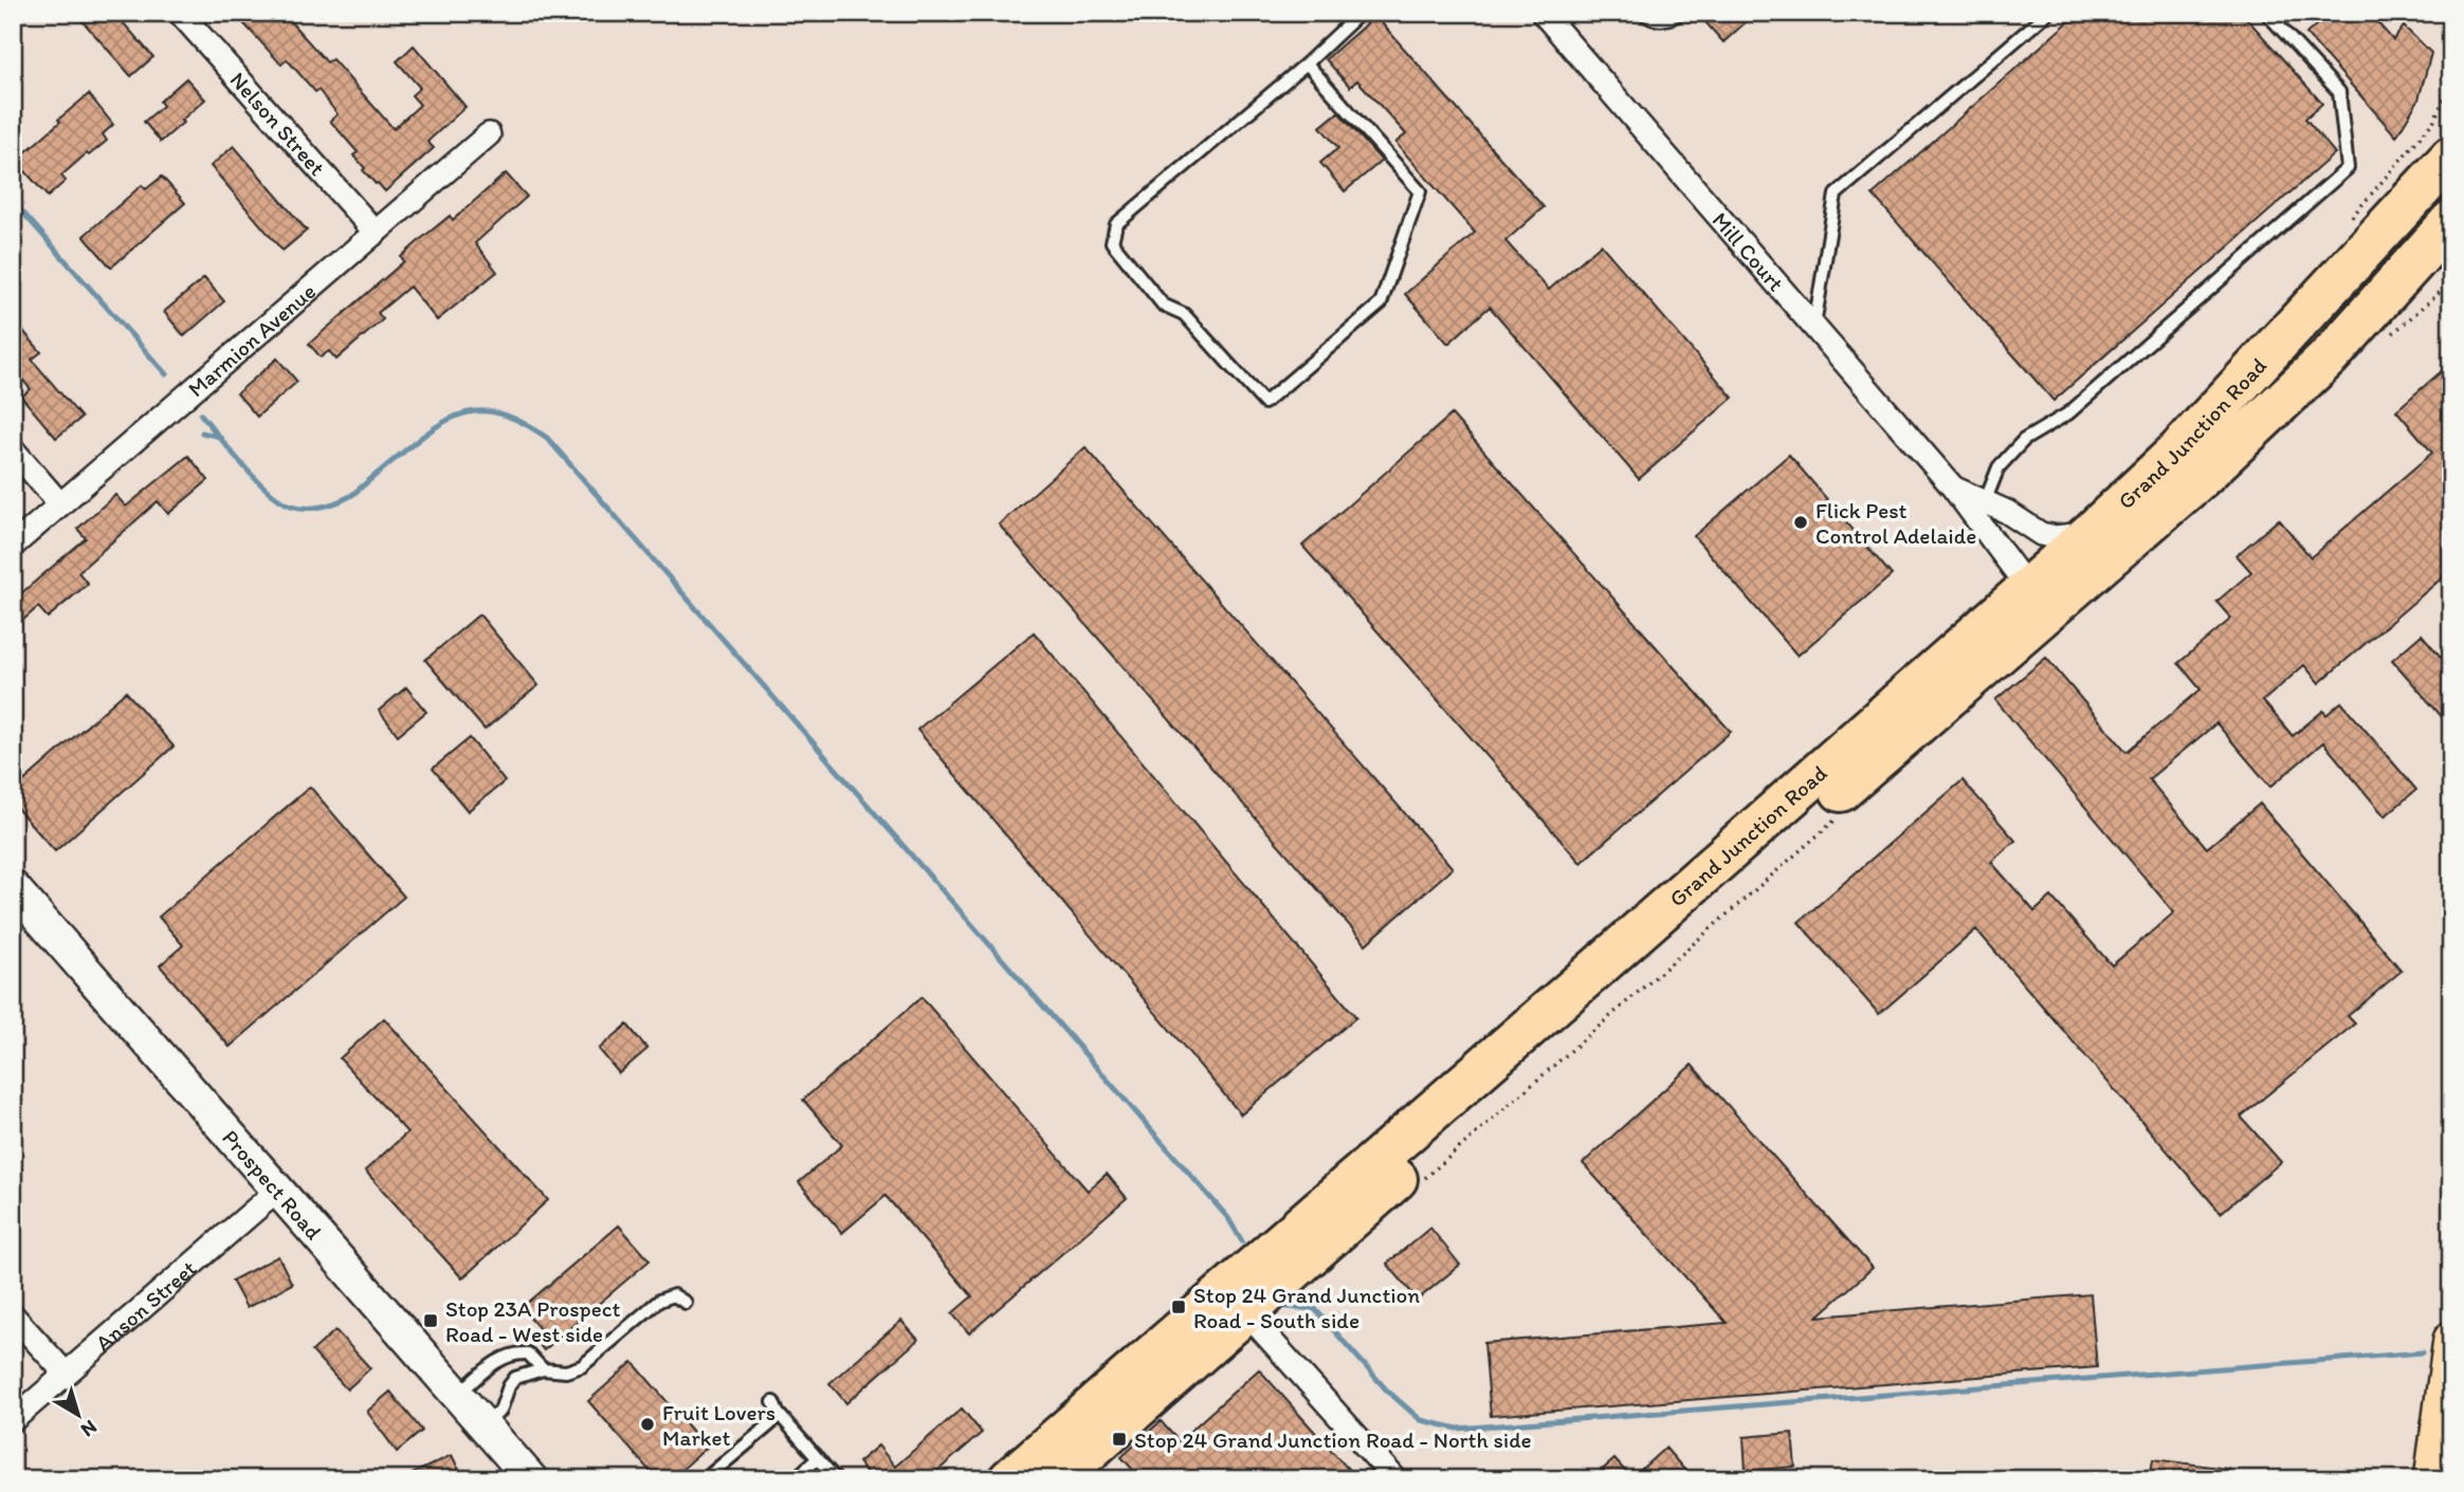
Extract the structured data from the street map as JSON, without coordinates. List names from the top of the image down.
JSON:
{
  "streets": {
    "highway": ["Grand Junction Road"],
    "main road": ["Prospect Road"],
    "street": [
      "Nelson Street",
      "Mill Court",
      "Marmion Avenue",
      "Anson Street"
    ]
  },
  "crossings": [
    ["Nelson Street", "Marmion Avenue"],
    ["Mill Court", "Grand Junction Road"],
    ["Prospect Road", "Anson Street"]
  ],
  "places": {
    "other": ["Flick Pest Control Adelaide", "Fruit Lovers Market"],
    "transit": ["Stop 24 Grand Junction Road - South side", "Stop 23A Prospect Road - West side", "Stop 24 Grand Junction Road - North side"]
  },
  "north": "bottom right"
}
